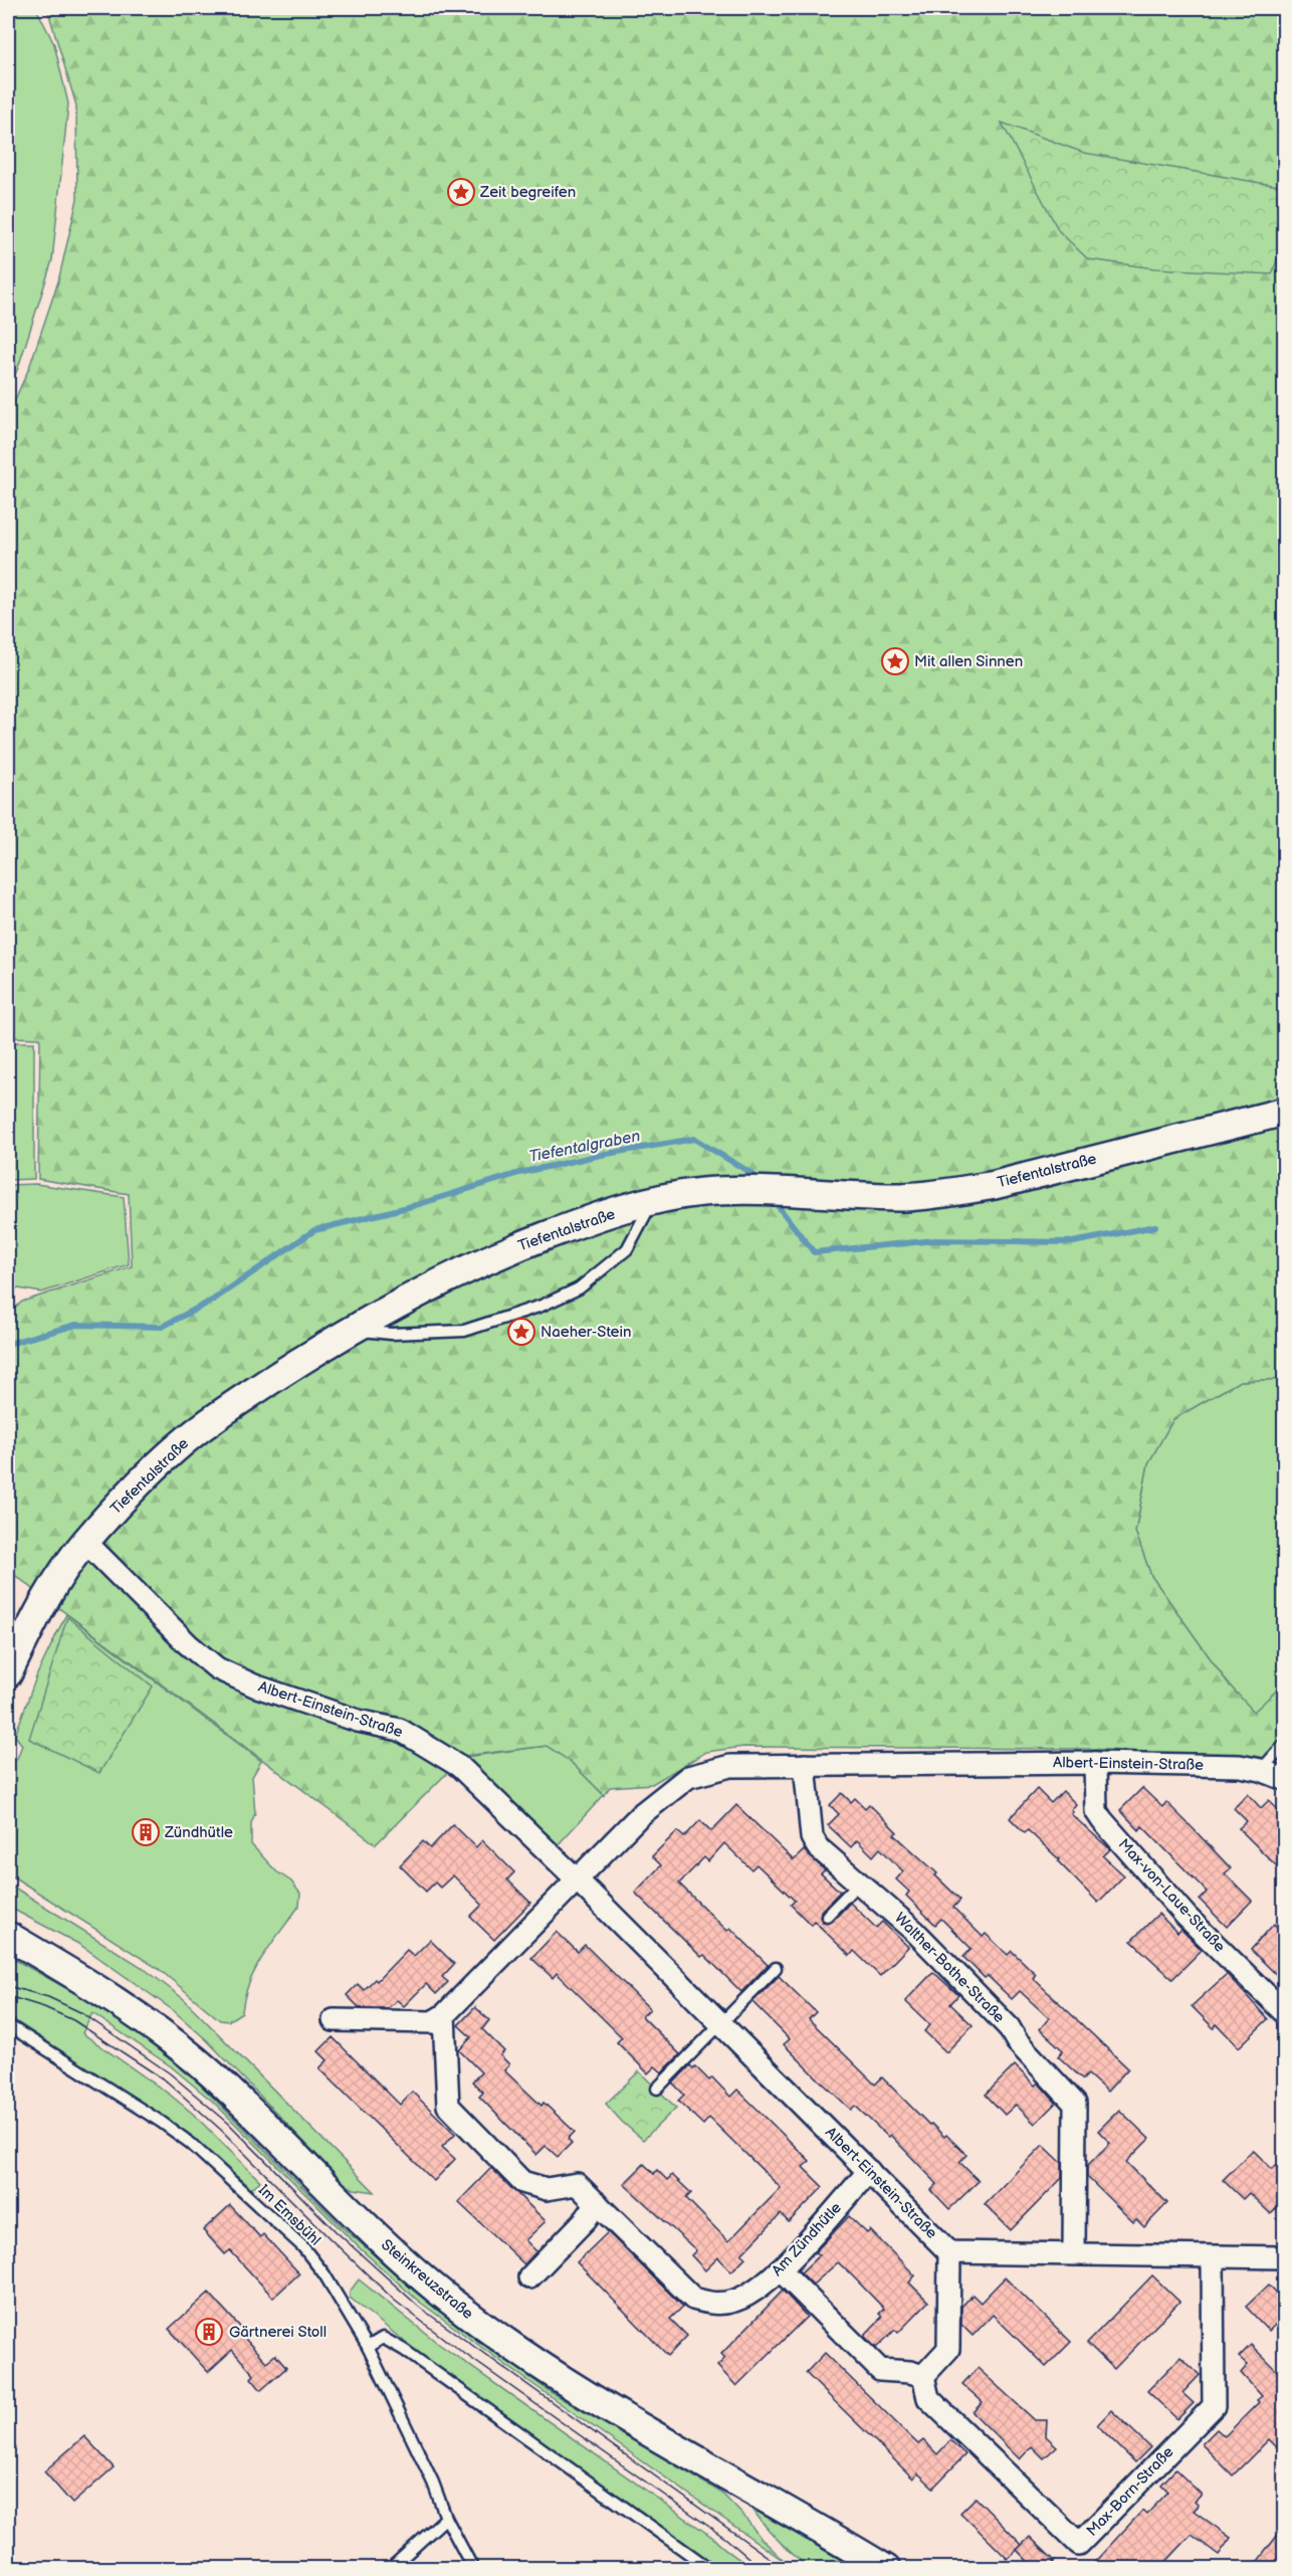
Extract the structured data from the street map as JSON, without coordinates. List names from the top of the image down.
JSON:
{
  "streets": {
    "street": [
      "Tiefentalstraße",
      "Albert-Einstein-Straße",
      "Max-von-Laue-Straße",
      "Walther-Bothe-Straße",
      "Am Zündhütle",
      "Steinkreuzstraße",
      "Max-Born-Straße"
    ],
    "lane": ["Im Emsbühl"]
  },
  "crossings": [
    ["Tiefentalstraße", "Albert-Einstein-Straße"],
    ["Albert-Einstein-Straße", "Max-von-Laue-Straße"],
    ["Albert-Einstein-Straße", "Walther-Bothe-Straße"],
    ["Albert-Einstein-Straße", "Am Zündhütle"],
    ["Albert-Einstein-Straße", "Max-Born-Straße"]
  ],
  "water": ["Tiefentalgraben"],
  "places": {
    "place": ["Zeit begreifen", "Mit allen Sinnen", "Naeher-Stein"],
    "building": ["Zündhütle", "Gärtnerei Stoll"]
  }
}
